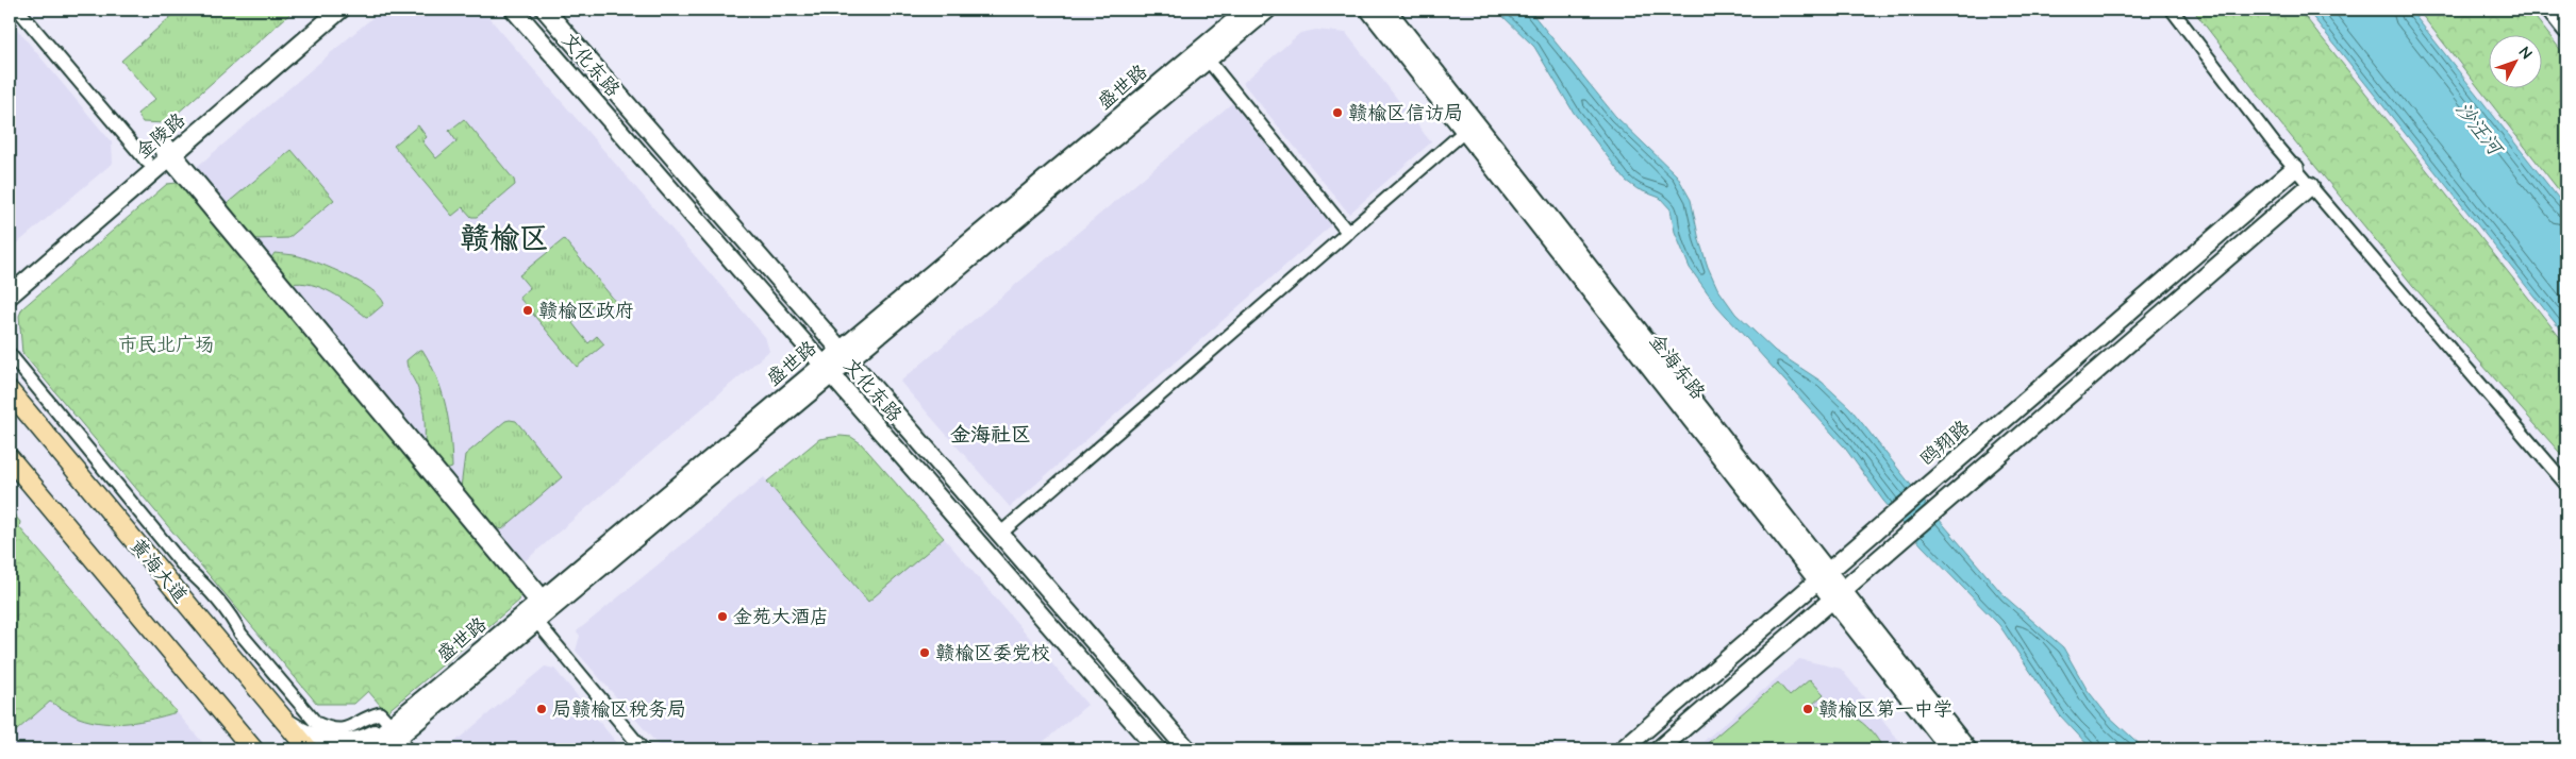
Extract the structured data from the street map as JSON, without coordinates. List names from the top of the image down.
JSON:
{
  "streets": {
    "main road": [
      "文化东路",
      "盛世路",
      "金陵路",
      "金海东路",
      "鸥翔路",
      "黄海大道"
    ]
  },
  "crossings": [
    ["文化东路", "盛世路"],
    ["金海东路", "鸥翔路"]
  ],
  "districts": ["赣榆区", "金海社区"],
  "water": ["沙汪河"],
  "parks": ["市民北广场"],
  "places": [
    "赣榆区信访局",
    "赣榆区政府",
    "金苑大酒店",
    "赣榆区委党校",
    "局赣榆区税务局",
    "赣榆区第一中学"
  ],
  "north": "top right"
}
